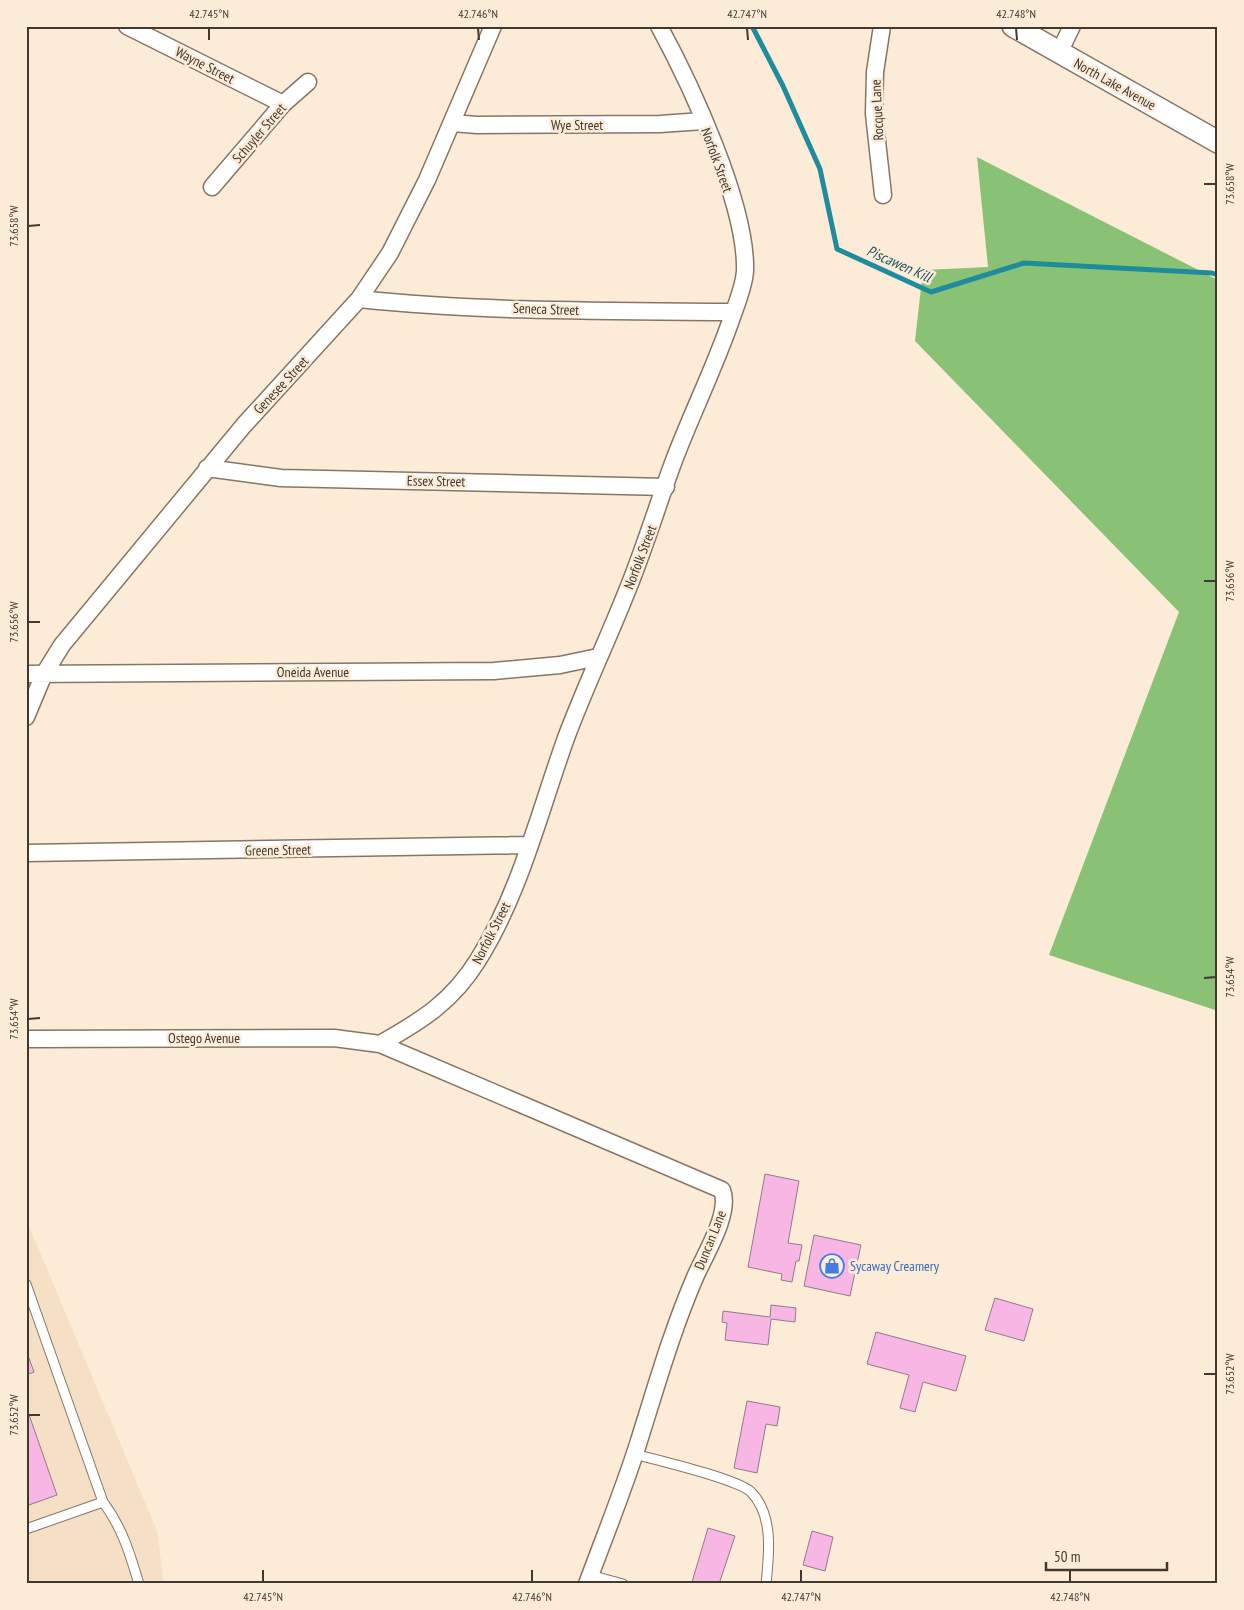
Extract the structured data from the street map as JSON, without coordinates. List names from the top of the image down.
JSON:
{
  "streets": {
    "street": [
      "Wayne Street",
      "North Lake Avenue",
      "Rocque Lane",
      "Wye Street",
      "Schuyler Street",
      "Norfolk Street",
      "Seneca Street",
      "Genesee Street",
      "Essex Street",
      "Oneida Avenue",
      "Greene Street",
      "Ostego Avenue",
      "Duncan Lane"
    ]
  },
  "crossings": [
    ["Wayne Street", "Schuyler Street"],
    ["Wye Street", "Norfolk Street"],
    ["Wye Street", "Genesee Street"],
    ["Norfolk Street", "Seneca Street"],
    ["Norfolk Street", "Essex Street"],
    ["Norfolk Street", "Oneida Avenue"],
    ["Norfolk Street", "Greene Street"],
    ["Norfolk Street", "Ostego Avenue"],
    ["Norfolk Street", "Duncan Lane"],
    ["Seneca Street", "Genesee Street"],
    ["Genesee Street", "Essex Street"],
    ["Genesee Street", "Oneida Avenue"],
    ["Ostego Avenue", "Duncan Lane"]
  ],
  "water": ["Piscawen Kill"],
  "places": {
    "shop": ["Sycaway Creamery"]
  },
  "scale_bar": "50 m",
  "coordinates": [
    "42.745°N",
    "42.746°N",
    "42.747°N",
    "42.748°N",
    "73.658°W",
    "73.656°W",
    "73.654°W",
    "73.652°W"
  ]
}
